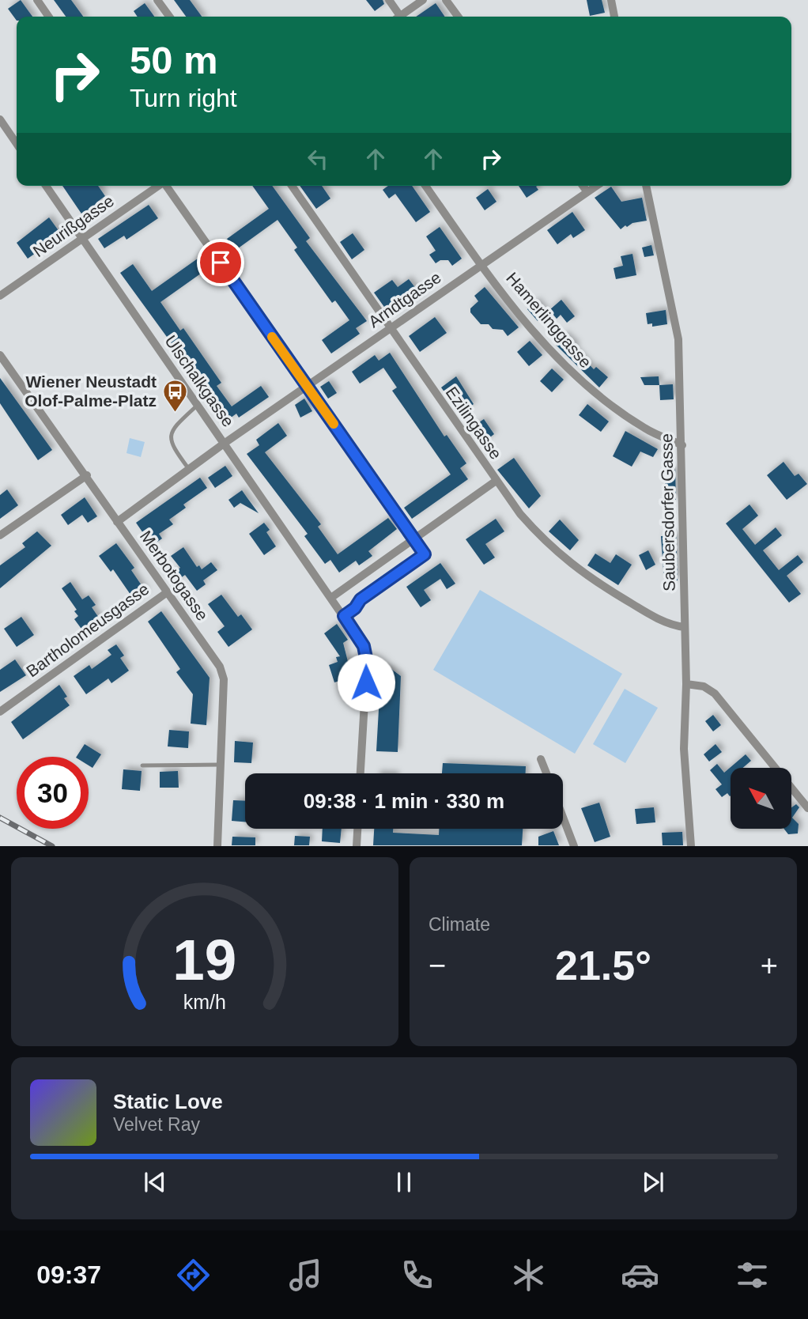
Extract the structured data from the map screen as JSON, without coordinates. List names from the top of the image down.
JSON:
{
  "streets": {
    "street": [
      "Neurißgasse",
      "Arndtgasse",
      "Hamerlinggasse",
      "Ulschalkgasse",
      "Ezilingasse",
      "Saubersdorfer Gasse",
      "Merbotogasse",
      "Bartholomeusgasse"
    ]
  },
  "crossings": [
    ["Neurißgasse", "Ulschalkgasse"],
    ["Arndtgasse", "Hamerlinggasse"],
    ["Arndtgasse", "Ulschalkgasse"],
    ["Arndtgasse", "Ezilingasse"],
    ["Arndtgasse", "Merbotogasse"],
    ["Hamerlinggasse", "Saubersdorfer Gasse"],
    ["Ezilingasse", "Saubersdorfer Gasse"],
    ["Merbotogasse", "Bartholomeusgasse"]
  ],
  "places": {
    "bus stop": ["Wiener Neustadt Olof-Palme-Platz"]
  },
  "north": "top left",
  "page": {
    "turn": ["50 m", "Turn right"],
    "limit": "30",
    "trip": "09:38 · 1 min · 330 m",
    "tile": "Climate",
    "heat": ["−", "21.5°", "+"],
    "song": ["Static Love", "Velvet Ray"],
    "tabs": "09:37",
    "gauge": ["19", "km/h"]
  }
}
